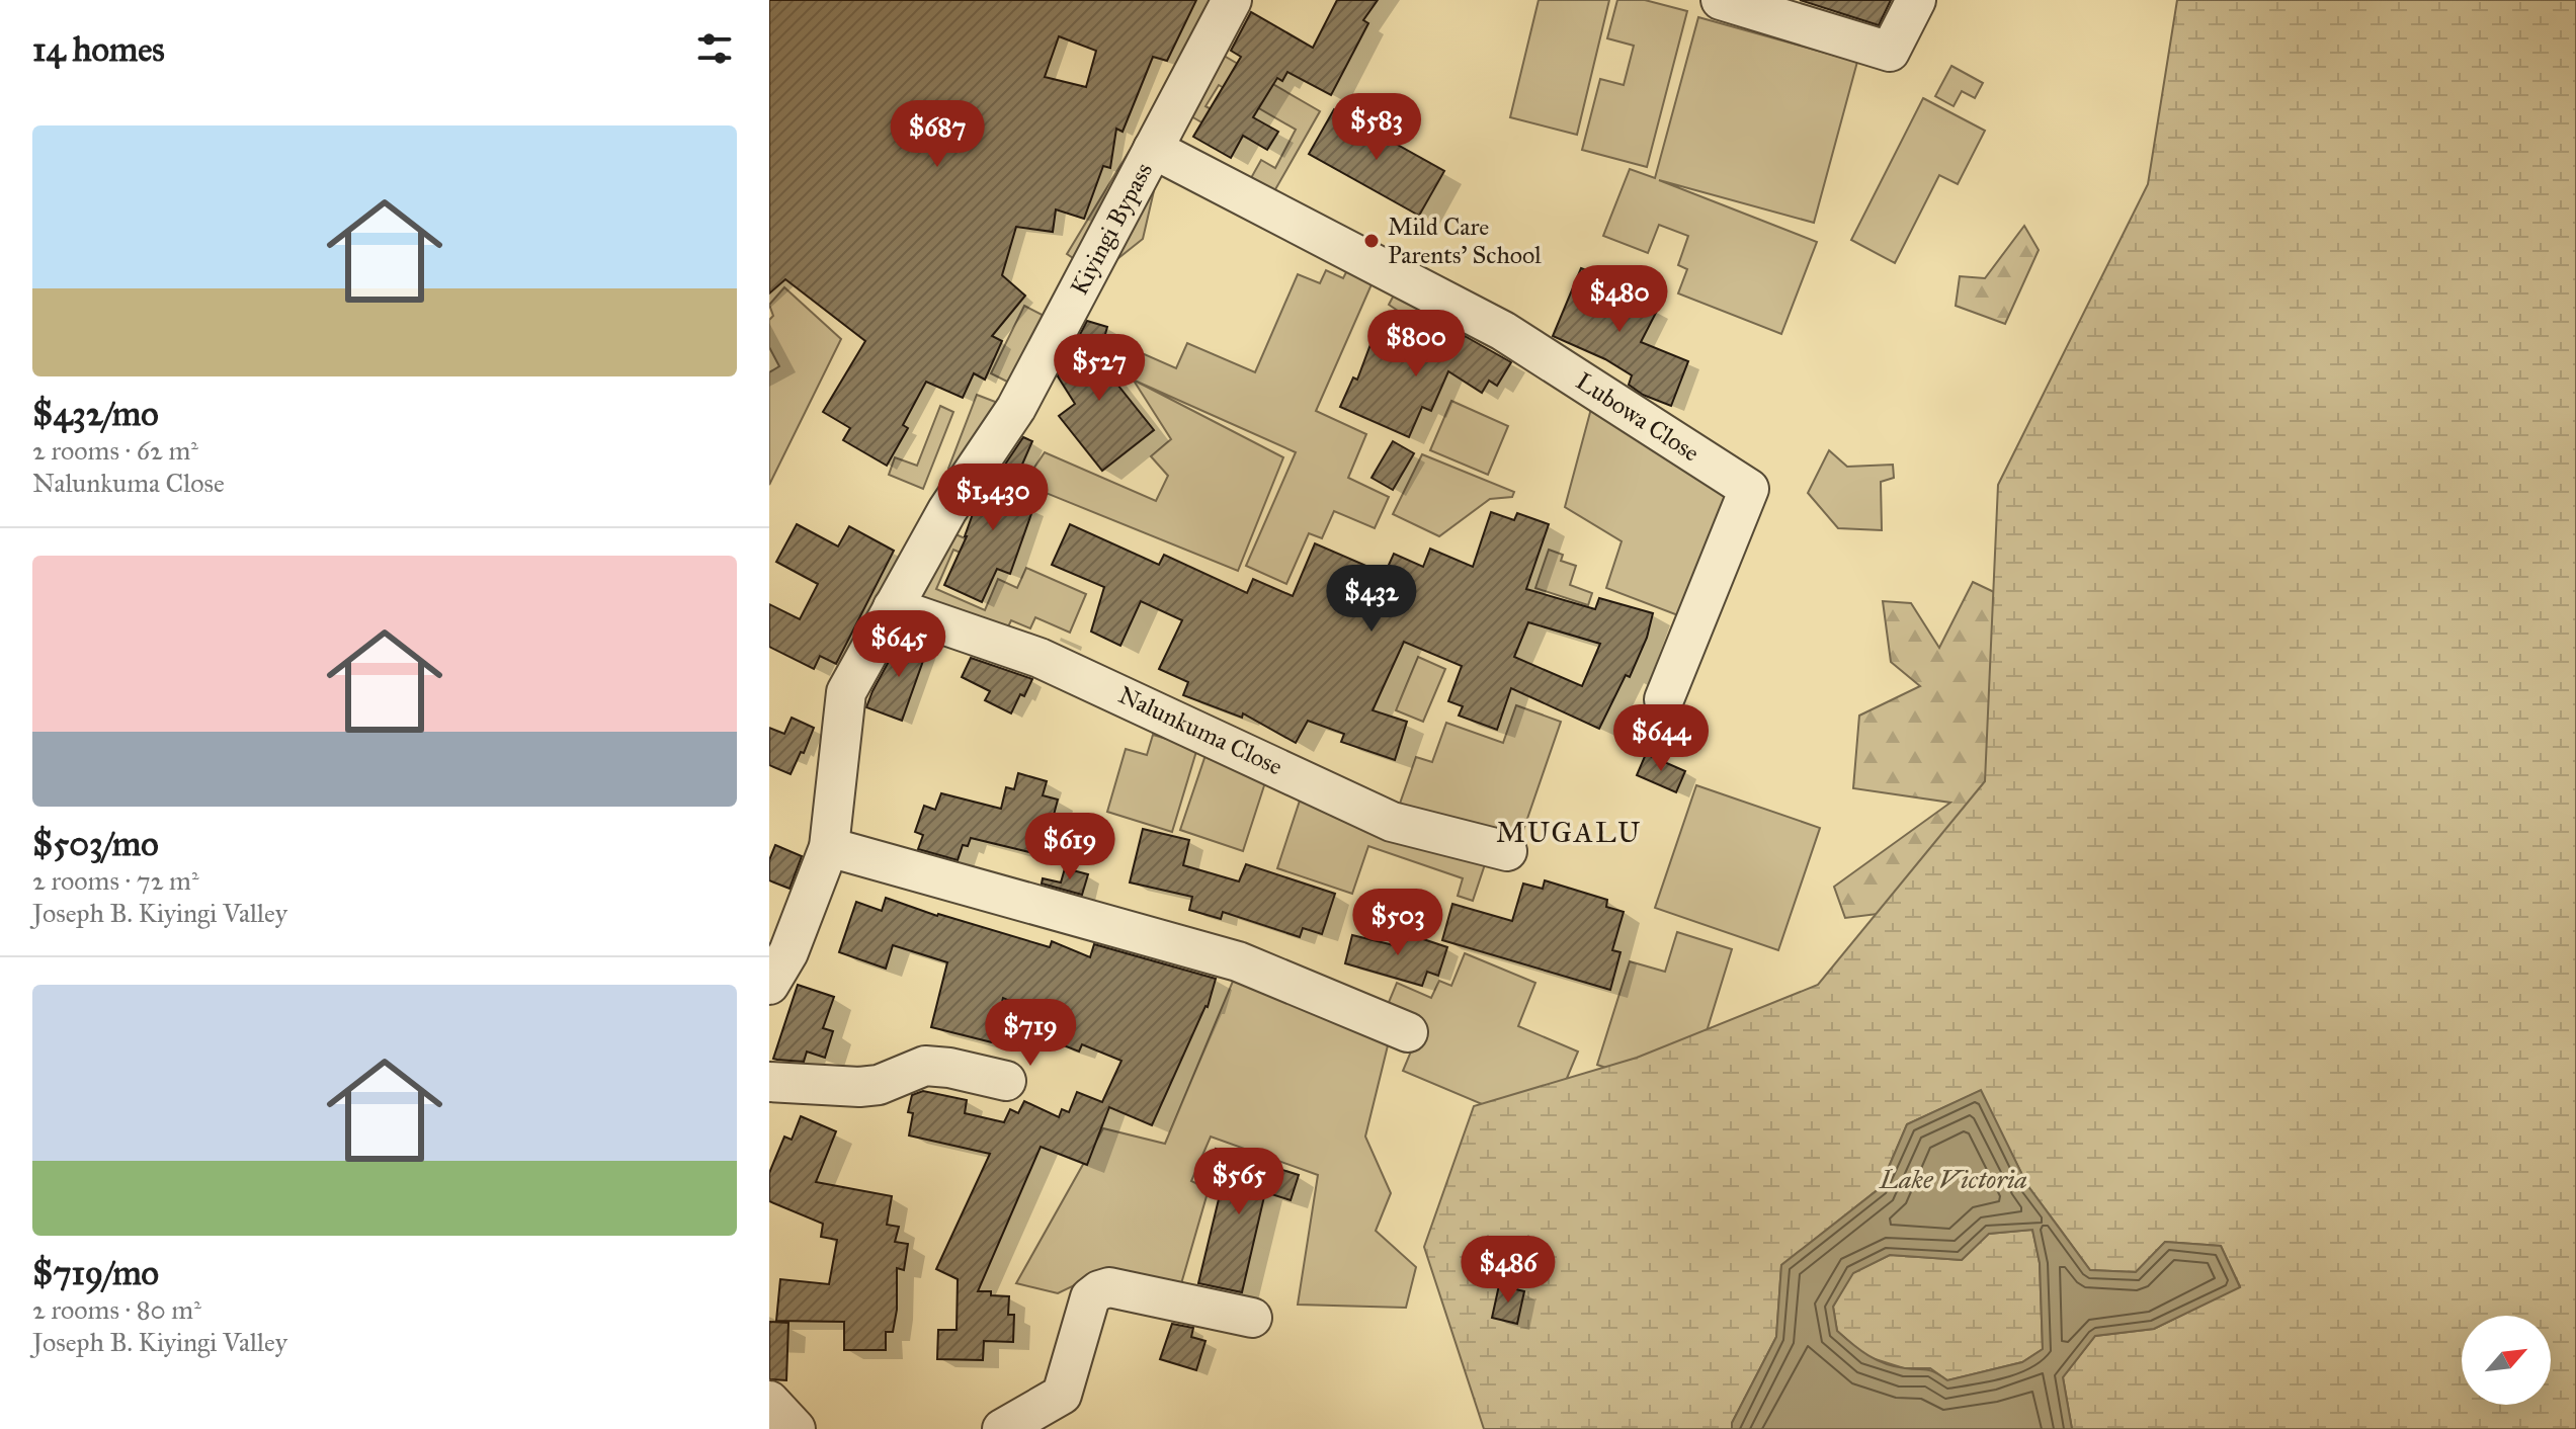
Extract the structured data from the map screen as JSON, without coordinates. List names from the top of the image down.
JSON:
{
  "streets": {
    "street": ["Kiyingi Bypass", "Lubowa Close", "Nalunkuma Close"]
  },
  "crossings": [
    ["Kiyingi Bypass", "Lubowa Close"],
    ["Kiyingi Bypass", "Nalunkuma Close"]
  ],
  "districts": ["MUGALU"],
  "water": ["Lake Victoria"],
  "places": ["Mild Care Parents' School"],
  "north": "top right",
  "page": {
    "heading": "14 homes",
    "price": [
      "$583",
      "$687",
      "$480",
      "$800",
      "$527",
      "$1,430",
      "$432",
      "$645",
      "$644",
      "$619",
      "$503",
      "$719",
      "$565",
      "$486"
    ],
    "list": [
      {
        "name": "$432/mo",
        "note": "2 rooms · 62 m² · Nalunkuma Close"
      },
      {
        "name": "$503/mo",
        "note": "2 rooms · 72 m² · Joseph B. Kiyingi Valley"
      },
      {
        "name": "$719/mo",
        "note": "2 rooms · 80 m² · Joseph B. Kiyingi Valley"
      }
    ]
  }
}
